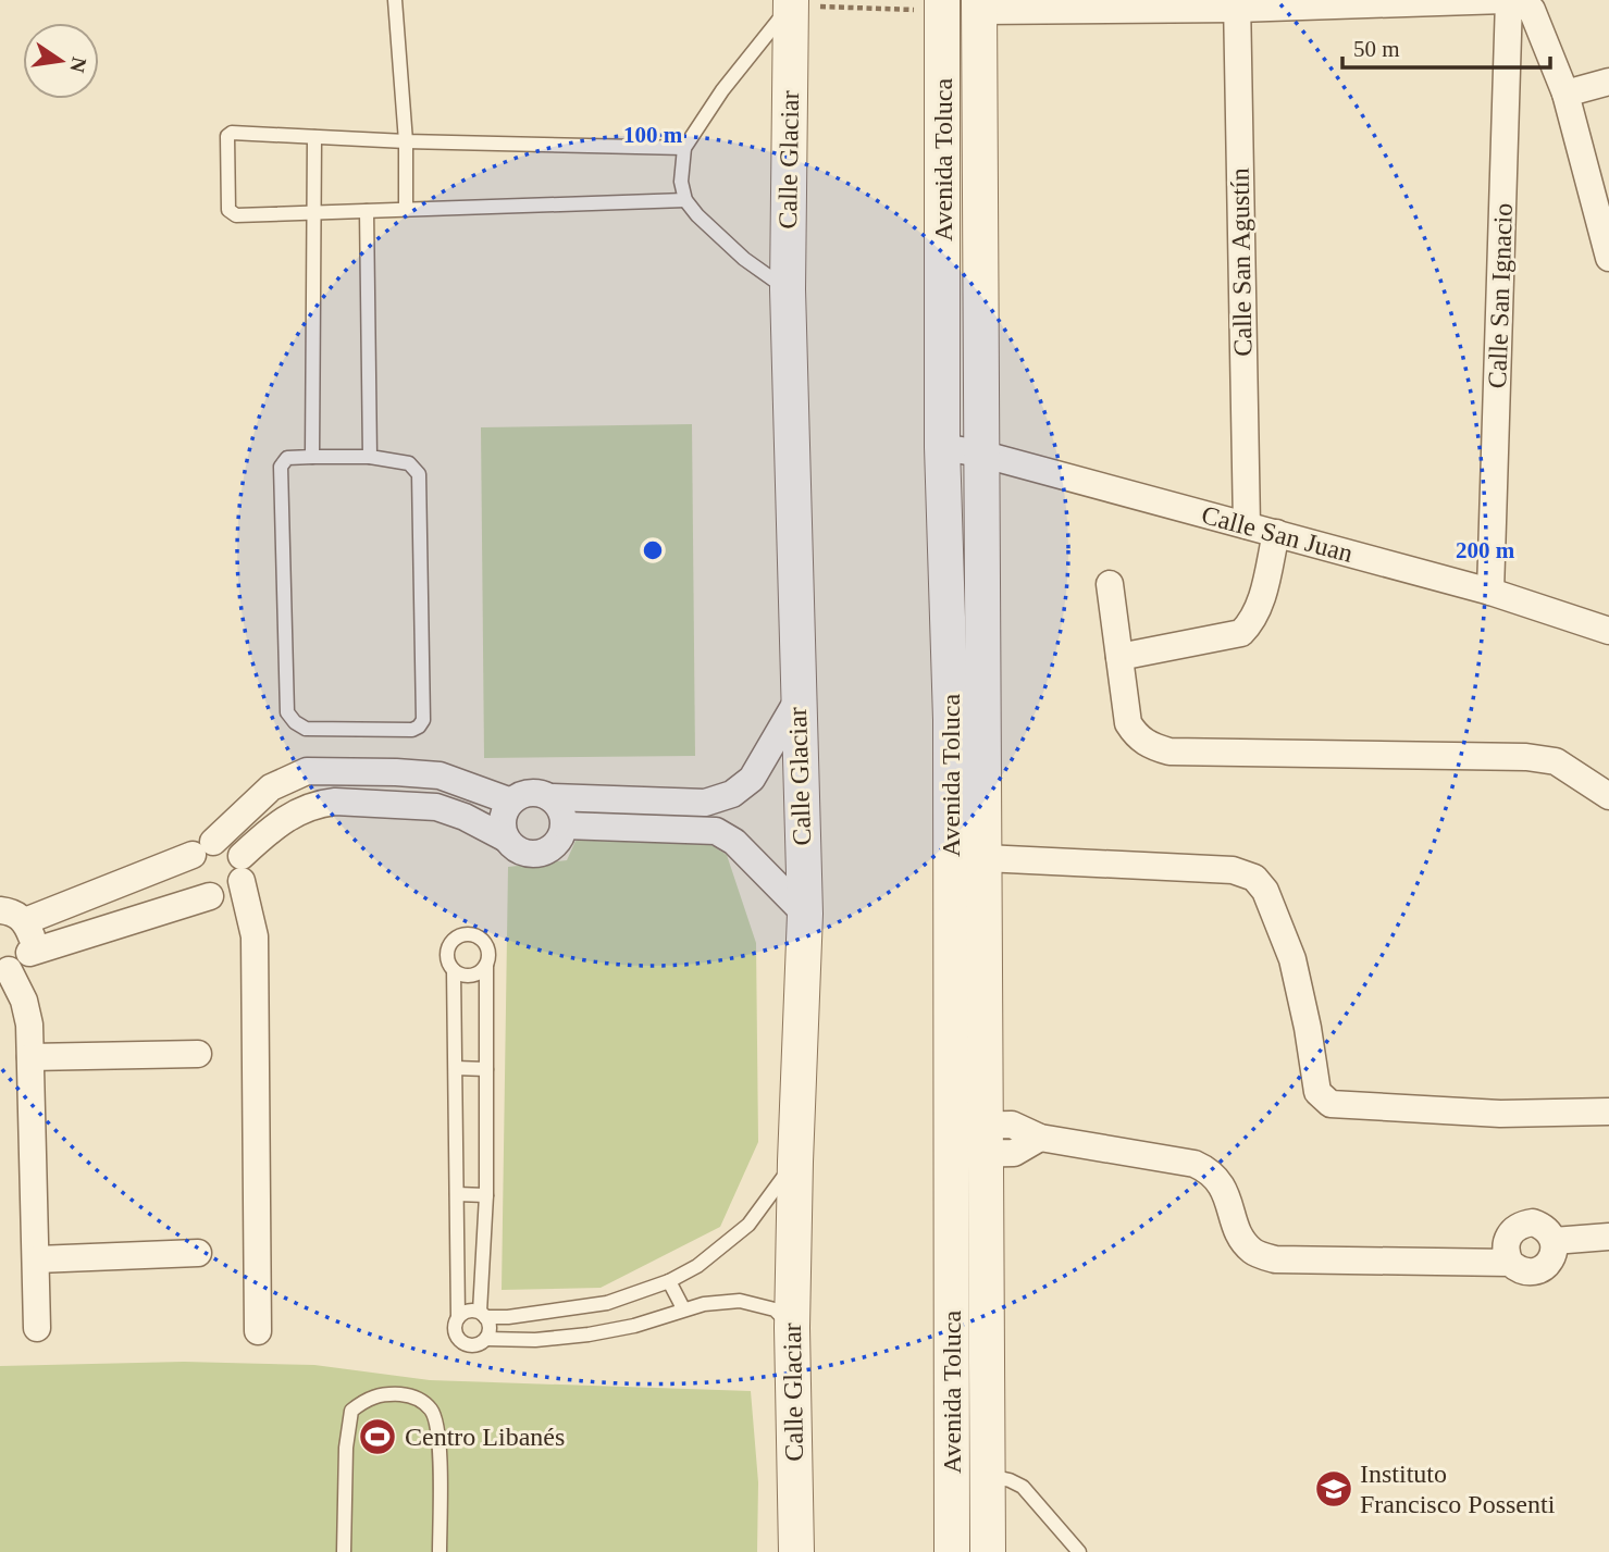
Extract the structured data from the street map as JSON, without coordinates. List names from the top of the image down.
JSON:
{
  "streets": {
    "street": [
      "Calle Glaciar",
      "Avenida Toluca",
      "Calle San Agustín",
      "Calle San Ignacio",
      "Calle San Juan"
    ]
  },
  "crossings": [
    ["Avenida Toluca", "Calle San Juan"],
    ["Calle San Agustín", "Calle San Juan"],
    ["Calle San Ignacio", "Calle San Juan"]
  ],
  "places": {
    "sports": ["Centro Libanés"],
    "school or university": ["Instituto Francisco Possenti"]
  },
  "scale_bar": "50 m",
  "north": "right",
  "rings": ["100 m", "200 m"]
}
